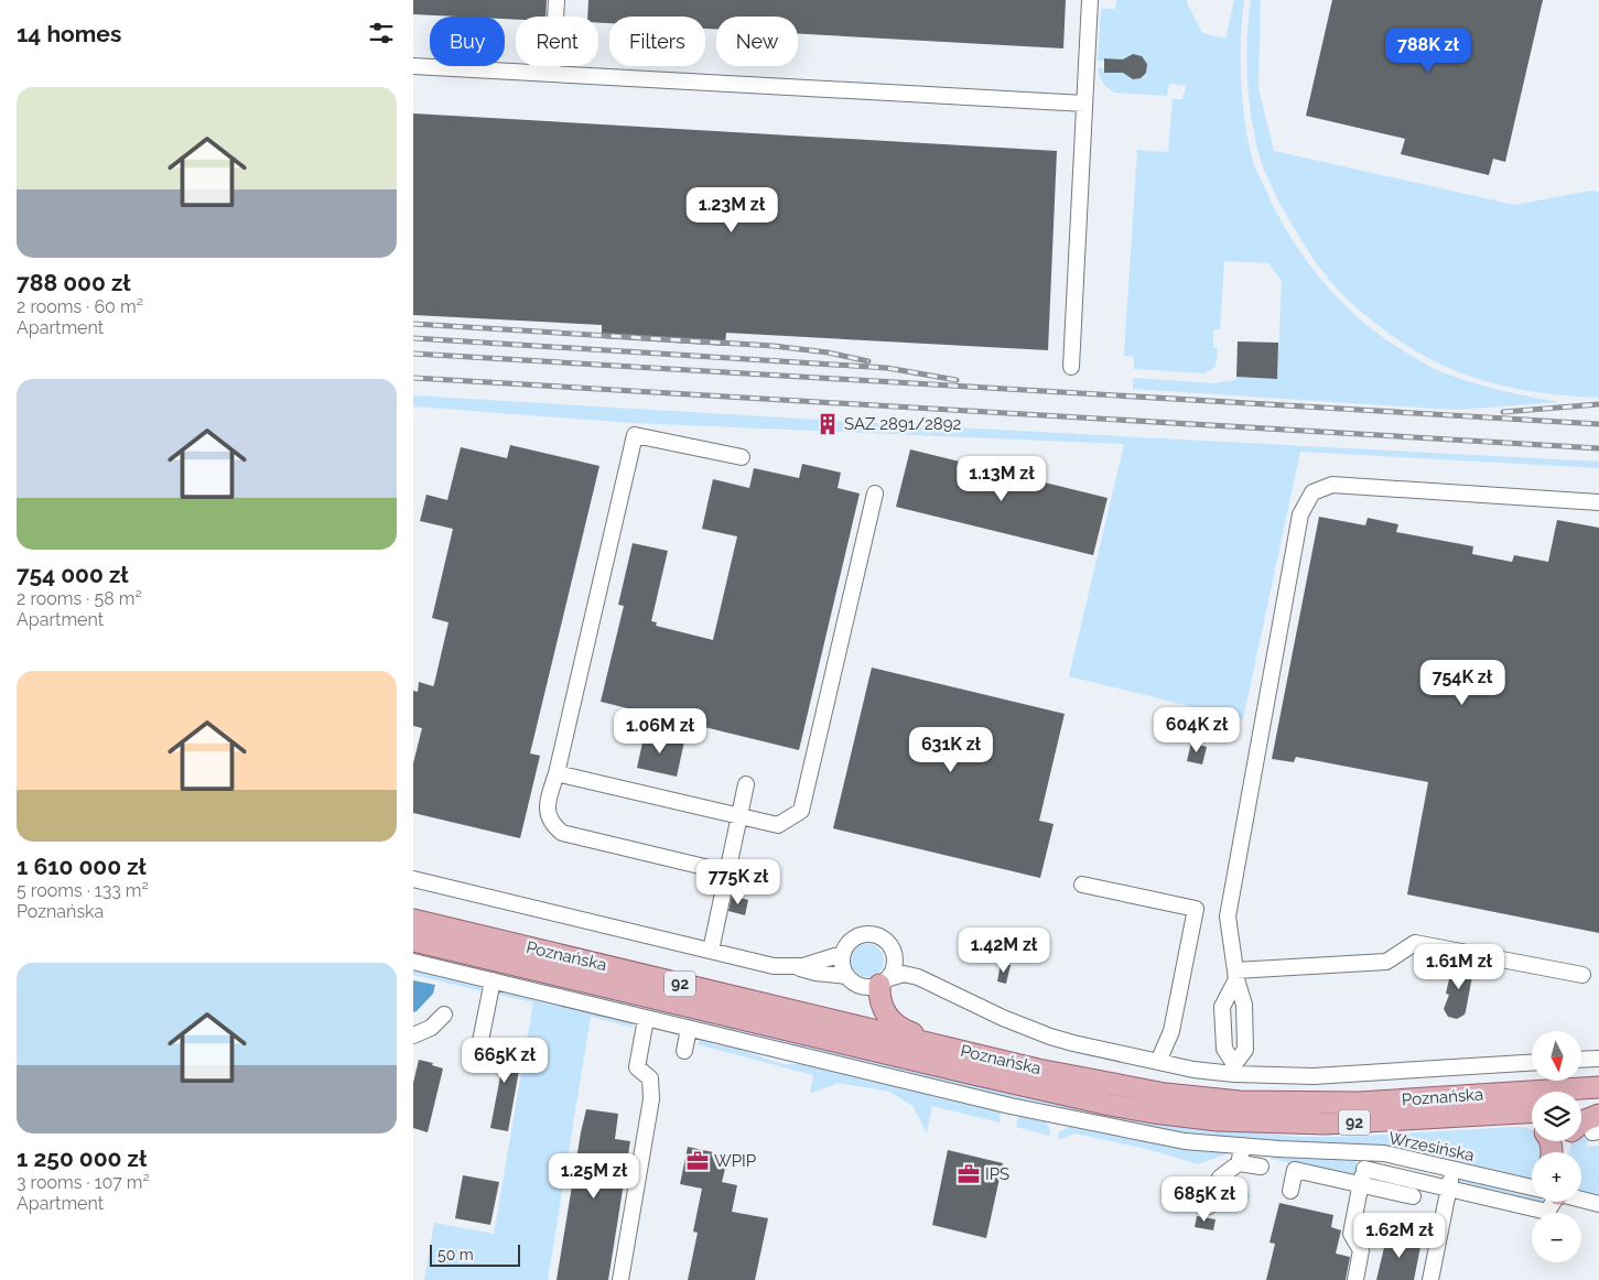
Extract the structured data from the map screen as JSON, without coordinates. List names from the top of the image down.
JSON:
{
  "streets": {
    "main road": ["Poznańska", "92"],
    "street": ["Wrzesińska"]
  },
  "places": {
    "building": ["SAZ 2891/2892"],
    "office": ["WPIP", "IPS"]
  },
  "scale_bar": "50 m",
  "north": "bottom",
  "page": {
    "heading": "14 homes",
    "chip": [
      "Buy",
      "Rent",
      "Filters",
      "New"
    ],
    "price": [
      "788K zł",
      "1.23M zł",
      "1.13M zł",
      "754K zł",
      "604K zł",
      "1.06M zł",
      "631K zł",
      "775K zł",
      "1.42M zł",
      "1.61M zł",
      "665K zł",
      "1.25M zł",
      "685K zł",
      "1.62M zł"
    ],
    "list": [
      {
        "name": "788 000 zł",
        "note": "2 rooms · 60 m² · Apartment"
      },
      {
        "name": "754 000 zł",
        "note": "2 rooms · 58 m² · Apartment"
      },
      {
        "name": "1 610 000 zł",
        "note": "5 rooms · 133 m² · Poznańska"
      },
      {
        "name": "1 250 000 zł",
        "note": "3 rooms · 107 m² · Apartment"
      }
    ],
    "map_buttons": ["+", "−"],
    "scale": "50 m"
  }
}
